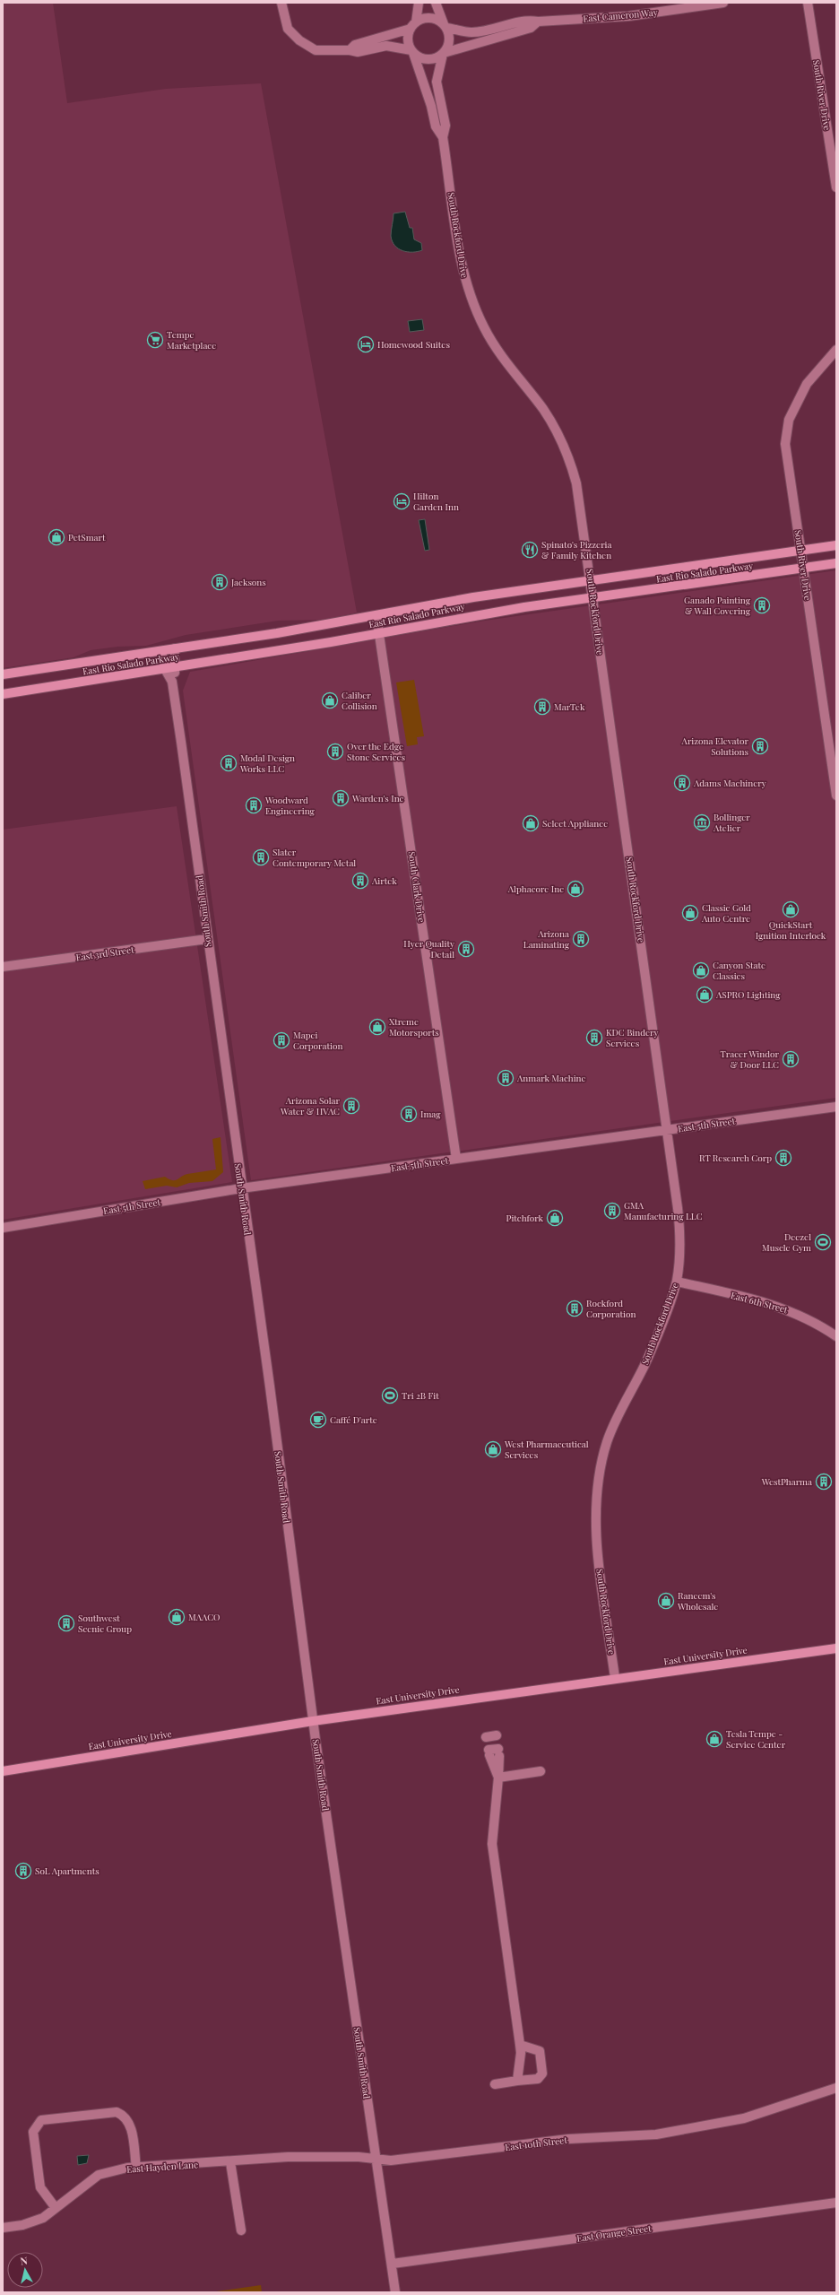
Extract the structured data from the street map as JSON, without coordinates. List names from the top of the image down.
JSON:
{
  "streets": {
    "main road": ["East Rio Salado Parkway", "East University Drive"],
    "street": [
      "East Cameron Way",
      "South River Drive",
      "South Rockford Drive",
      "South Clark Drive",
      "South Smith Road",
      "East 3rd Street",
      "East 5th Street",
      "East 6th Street",
      "East 10th Street",
      "East Hayden Lane",
      "East Orange Street"
    ]
  },
  "crossings": [
    ["East Cameron Way", "South Rockford Drive"],
    ["South River Drive", "East Rio Salado Parkway"],
    ["South Rockford Drive", "East Rio Salado Parkway"],
    ["South Rockford Drive", "East 5th Street"],
    ["South Rockford Drive", "East 6th Street"],
    ["South Rockford Drive", "East University Drive"],
    ["East Rio Salado Parkway", "South Clark Drive"],
    ["East Rio Salado Parkway", "South Smith Road"],
    ["South Clark Drive", "East 5th Street"],
    ["South Smith Road", "East 3rd Street"],
    ["South Smith Road", "East 5th Street"],
    ["South Smith Road", "East University Drive"],
    ["South Smith Road", "East 10th Street"],
    ["South Smith Road", "East Orange Street"],
    ["East 10th Street", "East Hayden Lane"]
  ],
  "places": {
    "supermarket": ["Tempe Marketplace"],
    "hotel": ["Homewood Suites", "Hilton Garden Inn"],
    "shop": [
      "PetSmart",
      "Caliber Collision",
      "Select Appliance",
      "Alphacore Inc",
      "QuickStart Ignition Interlock",
      "Classic Gold Auto Centre",
      "Canyon State Classics",
      "ASPRO Lighting",
      "Xtreme Motorsports",
      "Pitchfork",
      "West Pharmaceutical Services",
      "Raneem's Wholesale",
      "MAACO",
      "Tesla Tempe - Service Center"
    ],
    "restaurant": ["Spinato's Pizzeria & Family Kitchen"],
    "building": [
      "Jacksons",
      "Ganado Painting & Wall Covering",
      "MarTek",
      "Arizona Elevator Solutions",
      "Over the Edge Stone Services",
      "Modal Design Works LLC",
      "Adams Machinery",
      "Warden's Inc",
      "Woodward Engineering",
      "Slater Contemporary Metal",
      "Airtek",
      "Arizona Laminating",
      "Hyer Quality Detail",
      "KDC Bindery Services",
      "Mapei Corporation",
      "Tracer Windor & Door LLC",
      "Anmark Machine",
      "Arizona Solar Water & HVAC",
      "Imag",
      "RT Research Corp",
      "GMA Manufacturing LLC",
      "Rockford Corporation",
      "WestPharma",
      "Southwest Scenic Group",
      "SoL Apartments"
    ],
    "museum": ["Bollinger Atelier"],
    "sports": ["Deezel Muscle Gym", "Tri 2B Fit"],
    "cafe": ["Caffé D'arte"]
  },
  "north": "top"
}
